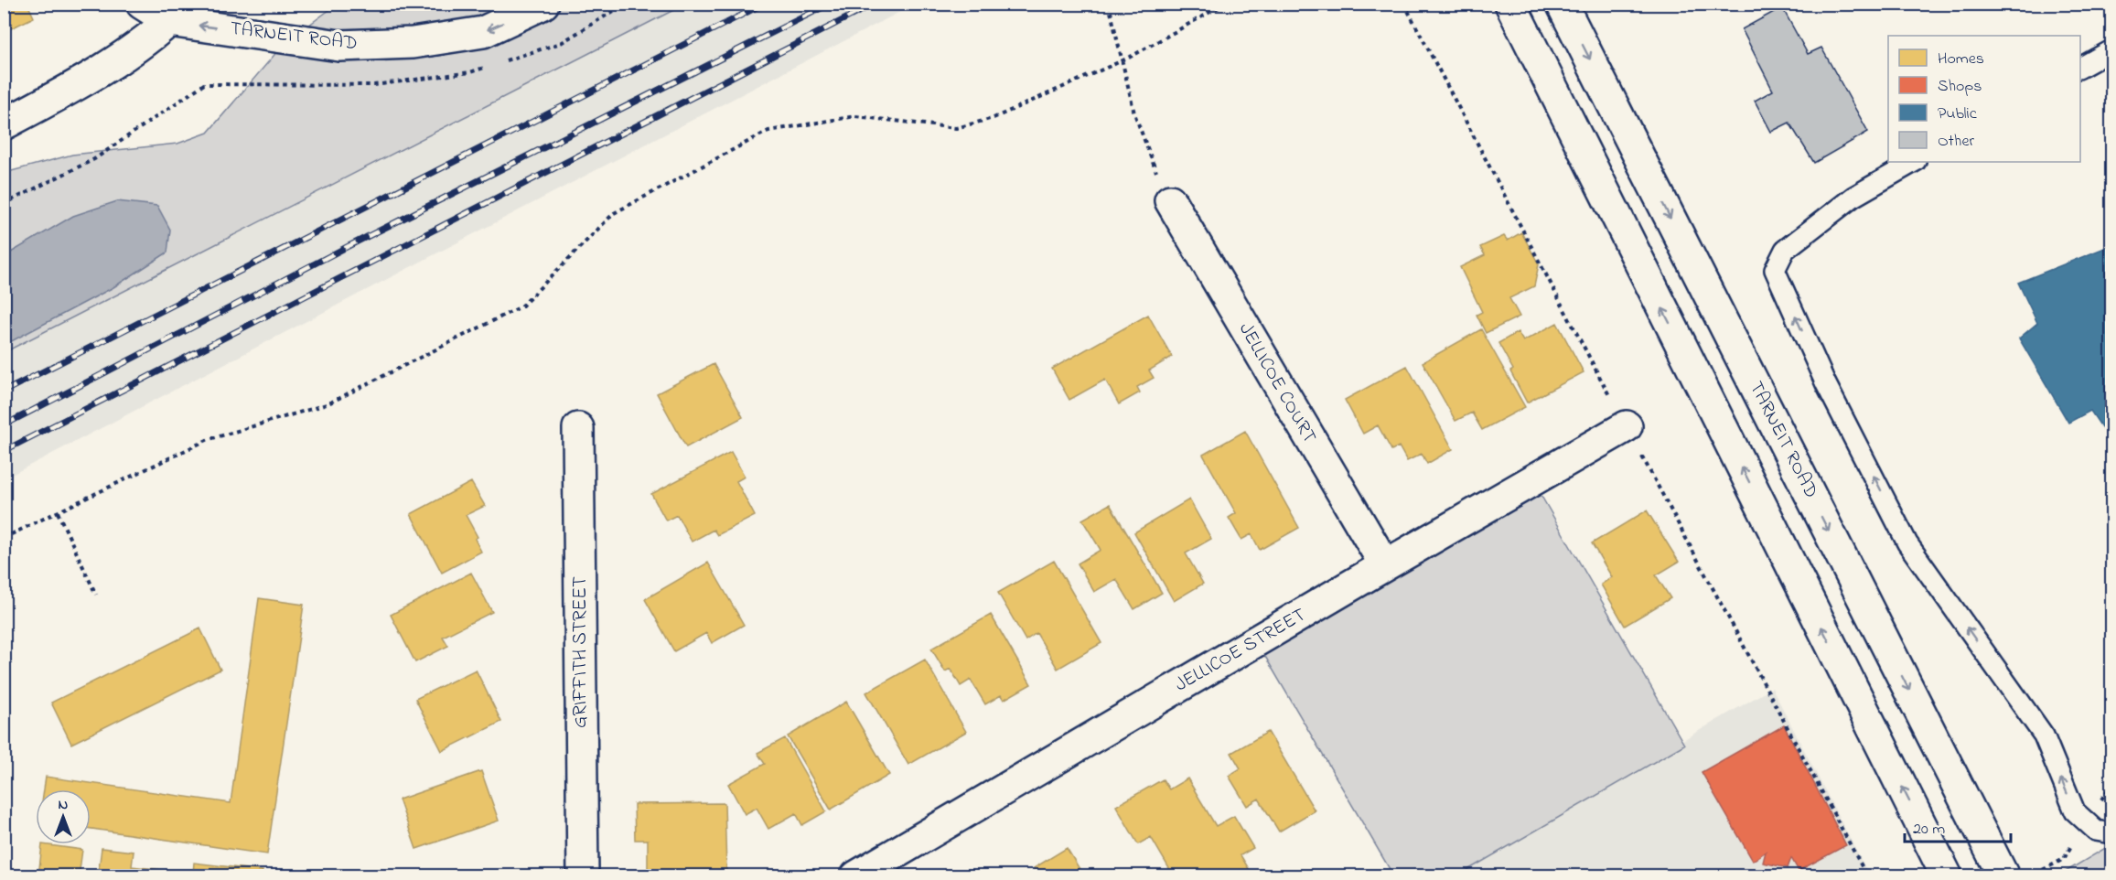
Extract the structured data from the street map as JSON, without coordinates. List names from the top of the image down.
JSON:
{
  "streets": {
    "main road": [
      "TARNEIT ROAD",
      "JELLICOE COURT",
      "JELLICOE STREET",
      "GRIFFITH STREET"
    ]
  },
  "crossings": [
    ["JELLICOE COURT", "JELLICOE STREET"]
  ],
  "legend": [
    "Homes",
    "Shops",
    "Public",
    "Other"
  ],
  "scale_bar": "20 m",
  "north": "top"
}
